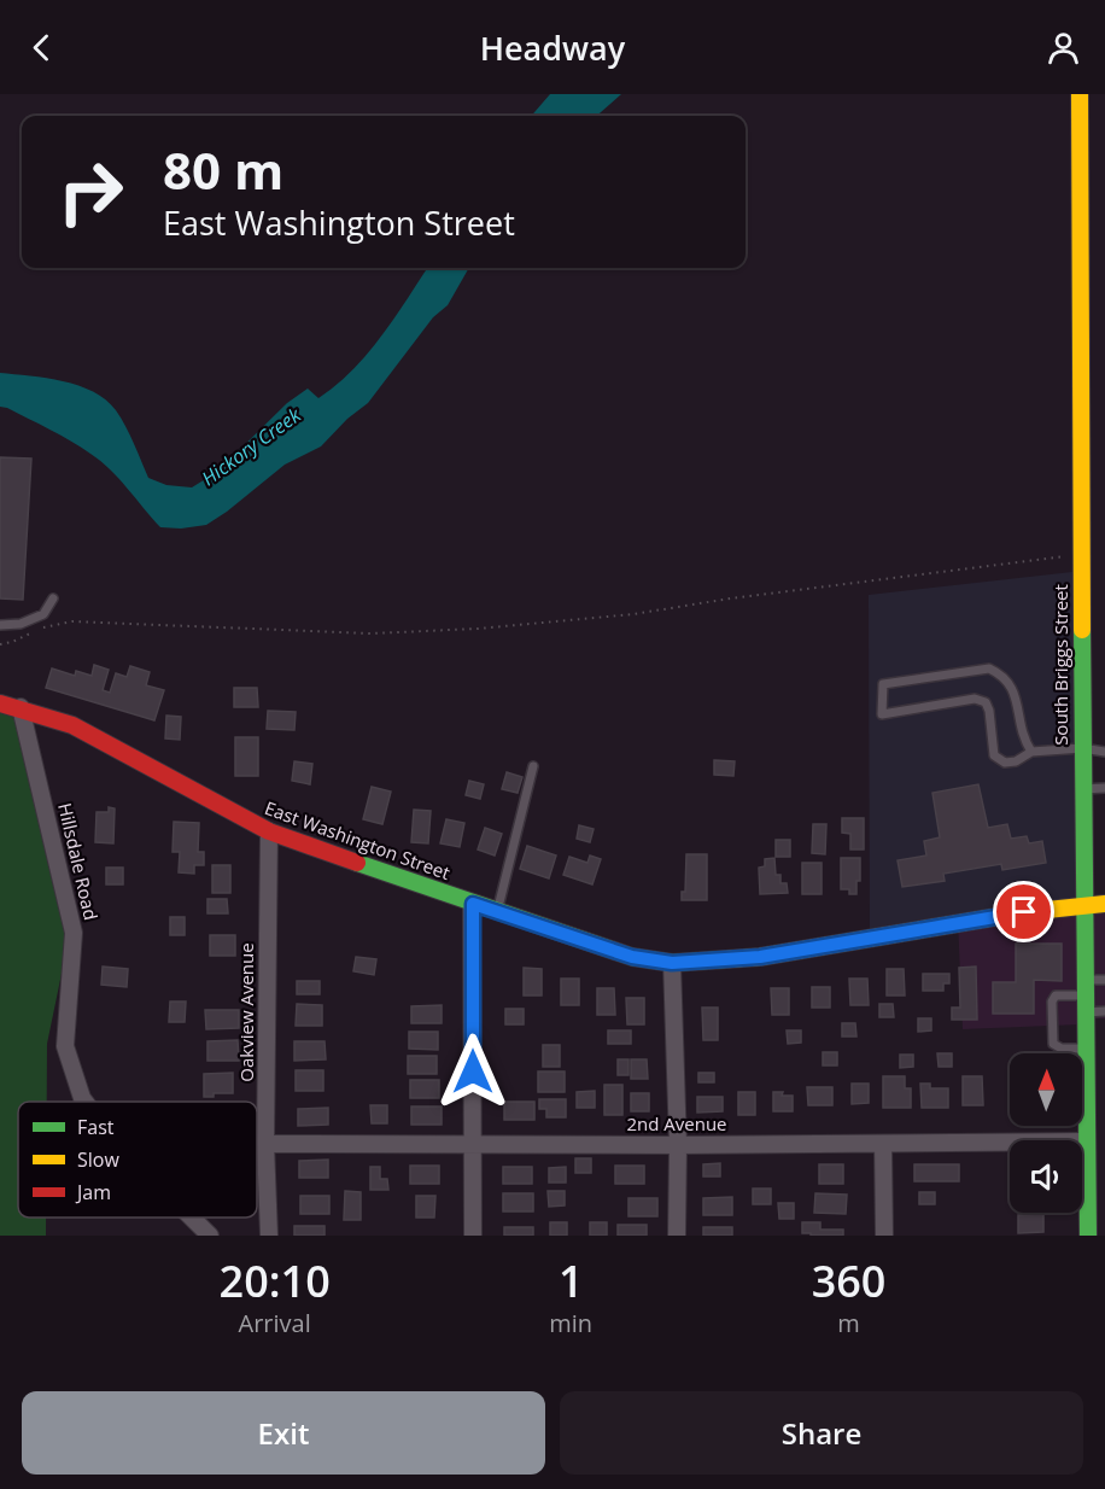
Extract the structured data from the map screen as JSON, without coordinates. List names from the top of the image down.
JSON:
{
  "streets": {
    "street": [
      "South Briggs Street",
      "East Washington Street",
      "Hillsdale Road",
      "Oakview Avenue",
      "2nd Avenue"
    ]
  },
  "crossings": [
    ["South Briggs Street", "East Washington Street"],
    ["South Briggs Street", "2nd Avenue"],
    ["East Washington Street", "Hillsdale Road"],
    ["East Washington Street", "Oakview Avenue"],
    ["Oakview Avenue", "2nd Avenue"]
  ],
  "water": ["Hickory Creek"],
  "legend": ["Fast", "Slow", "Jam"],
  "north": "top",
  "page": {
    "header": "Headway",
    "turn": ["80 m", "East Washington Street"],
    "eta": [
      "20:10",
      "Arrival",
      "1",
      "min",
      "360",
      "m"
    ],
    "buttons": ["Exit", "Share"]
  }
}
